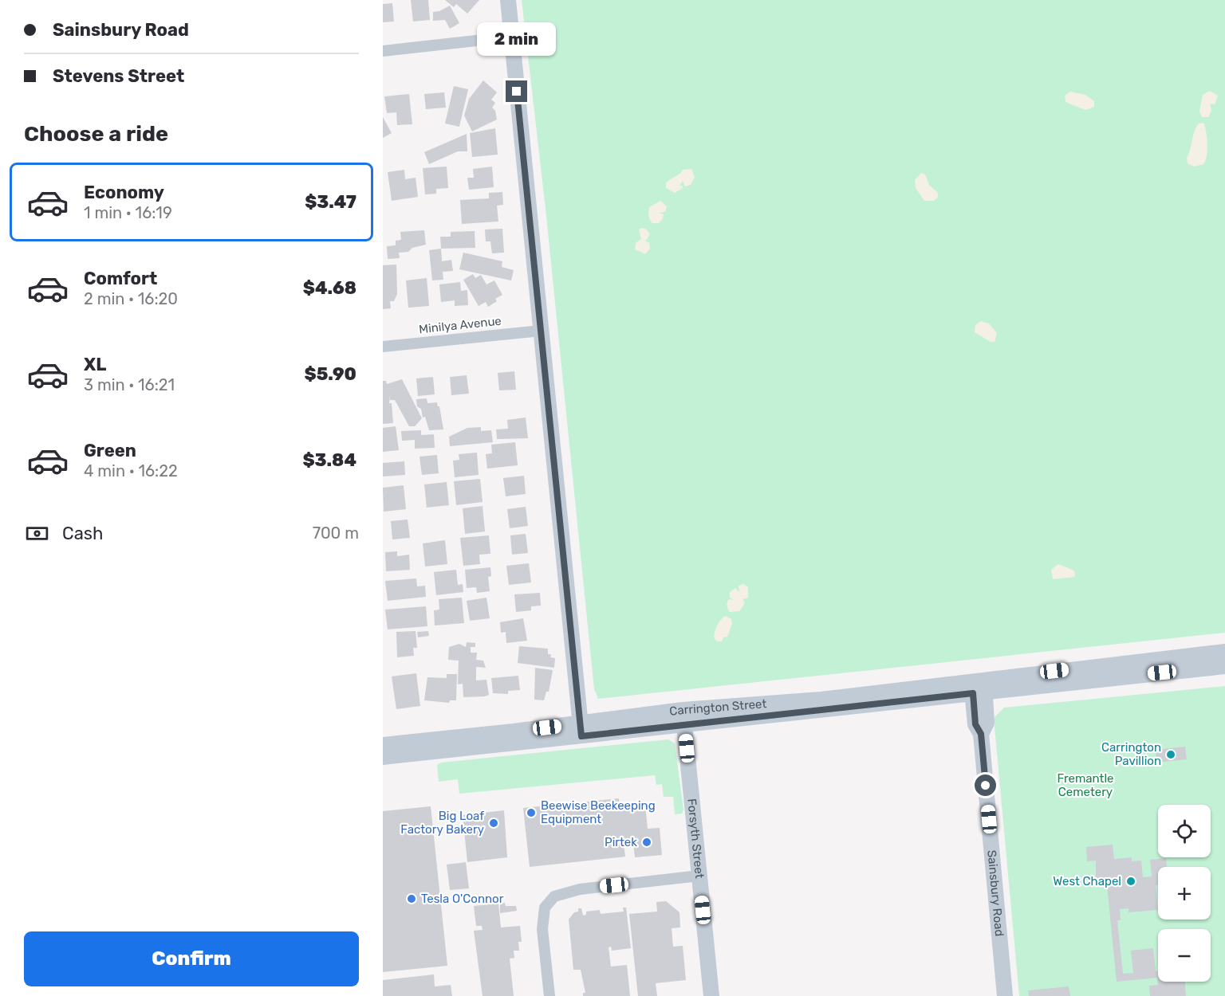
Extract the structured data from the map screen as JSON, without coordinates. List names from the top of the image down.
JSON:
{
  "streets": {
    "main road": ["Carrington Street", "Forsyth Street", "Sainsbury Road"],
    "street": ["Minilya Avenue"]
  },
  "crossings": [
    ["Carrington Street", "Forsyth Street"],
    ["Carrington Street", "Sainsbury Road"]
  ],
  "parks": ["Fremantle Cemetery"],
  "places": [
    "Carrington Pavillion",
    "Beewise Beekeeping Equipment",
    "Big Loaf Factory Bakery",
    "Pirtek",
    "West Chapel",
    "Tesla O'Connor"
  ],
  "page": {
    "banner": ["Sainsbury Road", "Stevens Street"],
    "bubble": "2 min",
    "heading": "Choose a ride",
    "list": [
      {
        "name": "Economy",
        "note": "1 min · 16:19",
        "value": "$3.47"
      },
      {
        "name": "Comfort",
        "note": "2 min · 16:20",
        "value": "$4.68"
      },
      {
        "name": "XL",
        "note": "3 min · 16:21",
        "value": "$5.90"
      },
      {
        "name": "Green",
        "note": "4 min · 16:22",
        "value": "$3.84"
      }
    ],
    "pay": ["Cash", "700 m"],
    "map_buttons": ["+", "−"],
    "buttons": "Confirm"
  }
}
